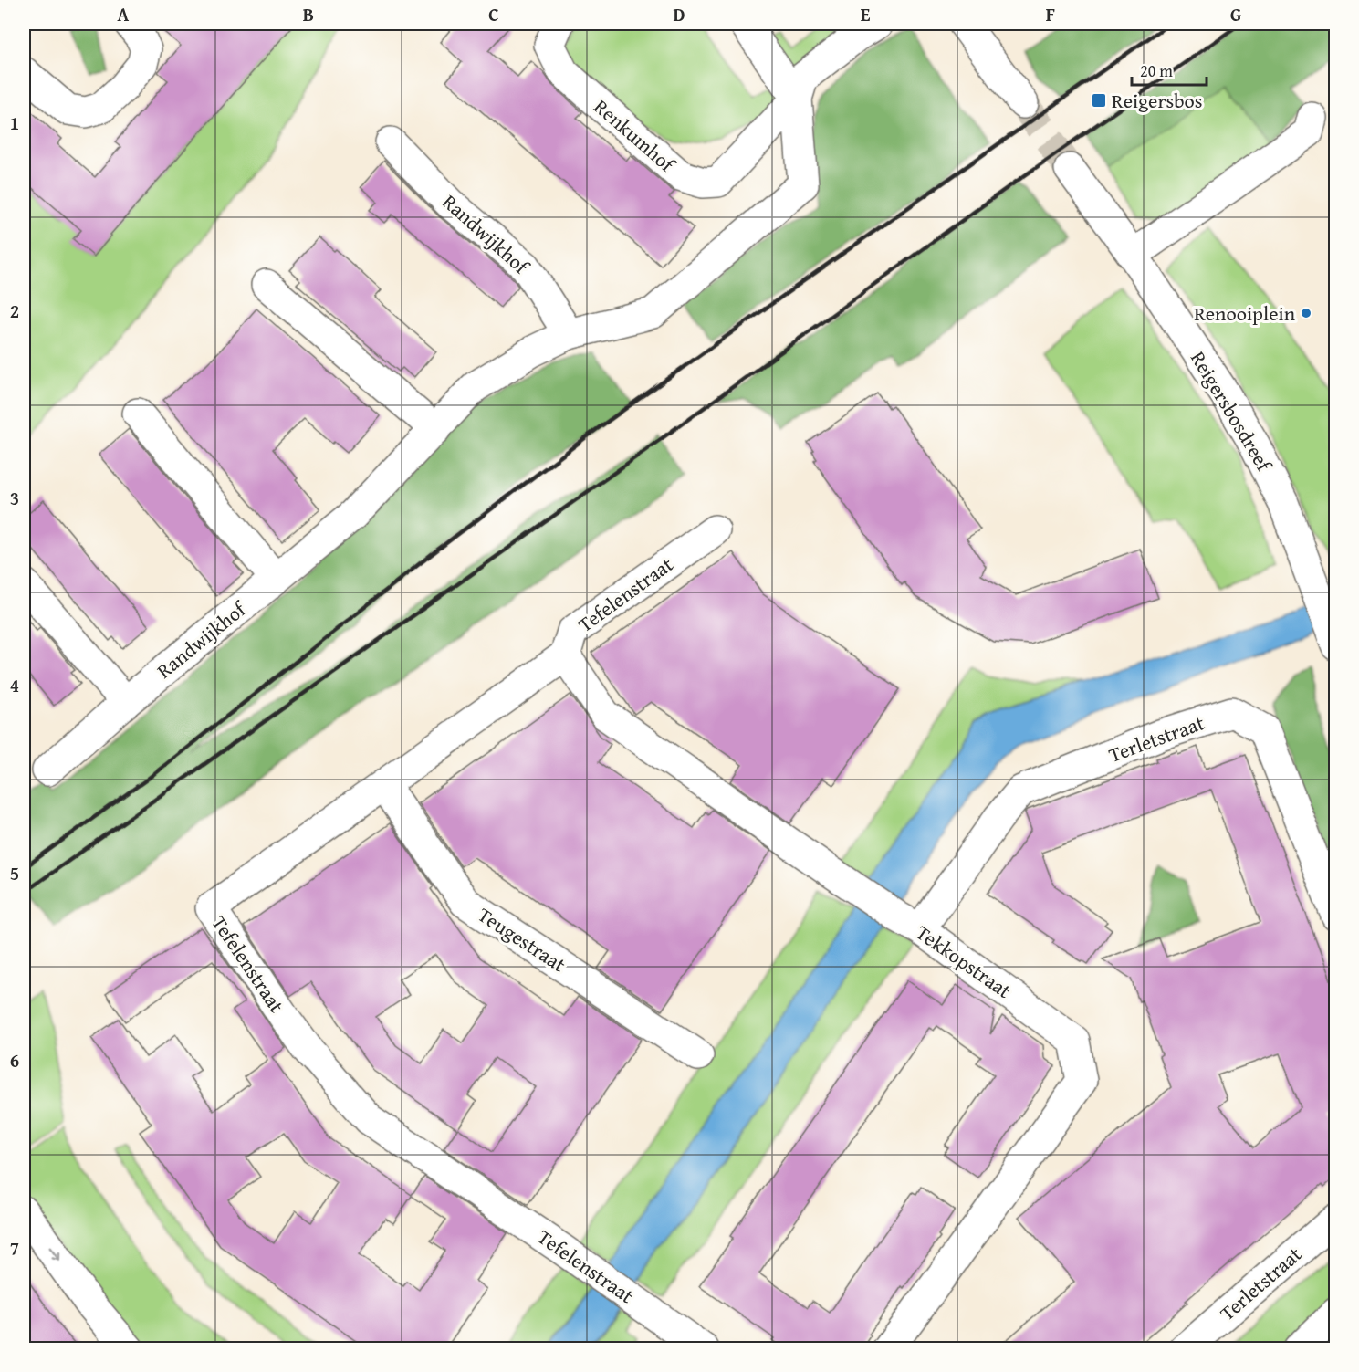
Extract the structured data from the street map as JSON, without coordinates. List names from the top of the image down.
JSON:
{
  "streets": {
    "street": [
      "Renkumhof",
      "Randwijkhof",
      "Reigersbosdreef",
      "Tefelenstraat",
      "Terletstraat",
      "Teugestraat",
      "Tekkopstraat"
    ]
  },
  "crossings": [
    ["Renkumhof", "Randwijkhof"],
    ["Tefelenstraat", "Teugestraat"],
    ["Tefelenstraat", "Tekkopstraat"],
    ["Terletstraat", "Tekkopstraat"]
  ],
  "places": {
    "transit": ["Reigersbos"],
    "other": ["Renooiplein"]
  },
  "scale_bar": "20 m",
  "grid": {
    "columns": [
      "A",
      "B",
      "C",
      "D",
      "E",
      "F",
      "G"
    ],
    "rows": [
      "1",
      "2",
      "3",
      "4",
      "5",
      "6",
      "7"
    ]
  }
}
